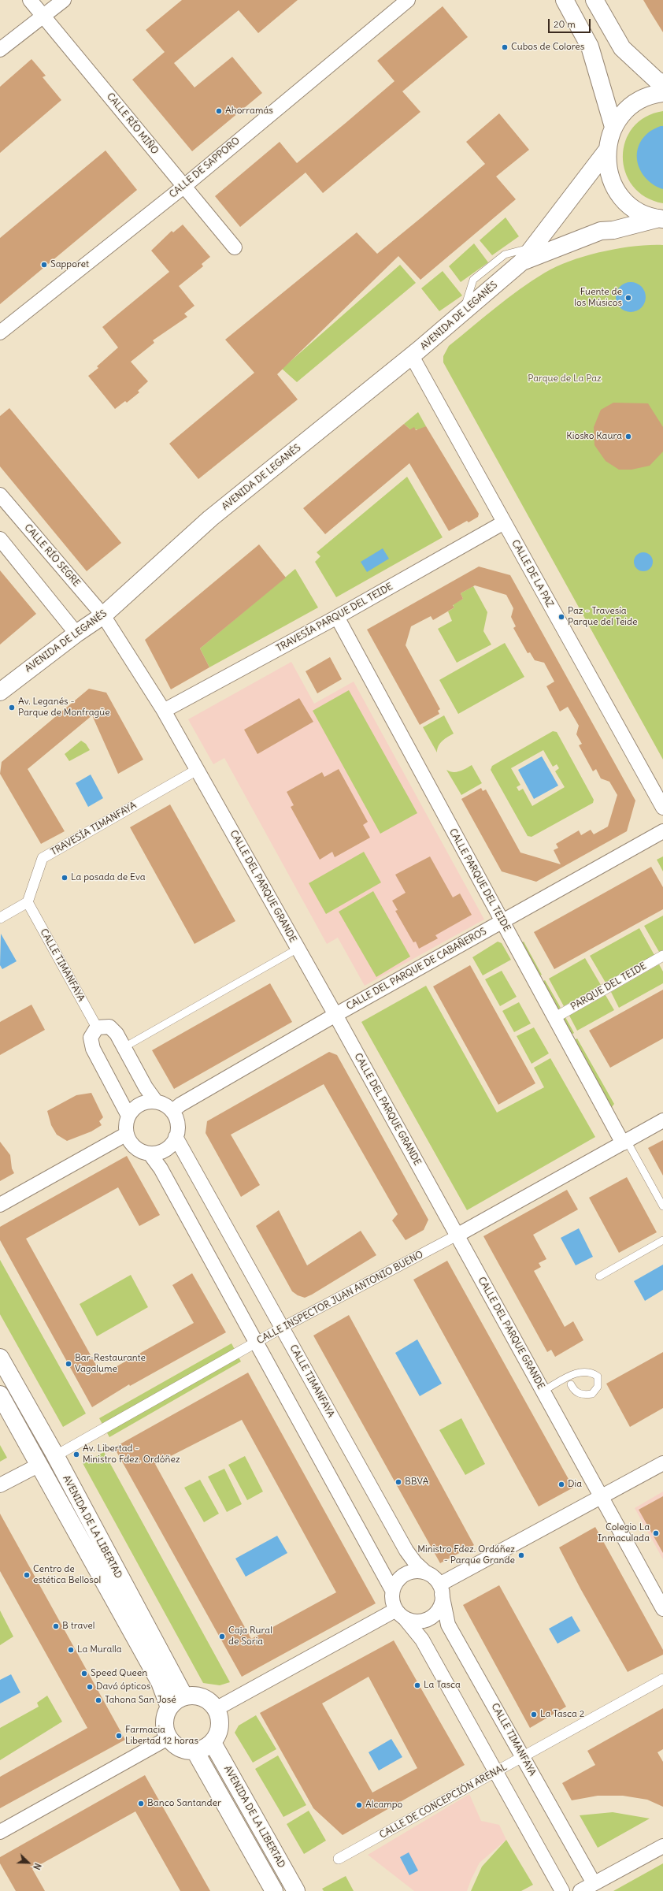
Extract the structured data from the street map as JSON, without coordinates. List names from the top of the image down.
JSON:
{
  "streets": {
    "street": [
      "CALLE RÍO MIÑO",
      "CALLE DE SAPPORO",
      "AVENIDA DE LEGANÉS",
      "CALLE RÍO SEGRE",
      "CALLE DE LA PAZ",
      "TRAVESÍA PARQUE DEL TEIDE",
      "TRAVESÍA TIMANFAYA",
      "CALLE PARQUE DEL TEIDE",
      "CALLE DEL PARQUE GRANDE",
      "CALLE TIMANFAYA",
      "CALLE DEL PARQUE DE CABAÑEROS",
      "PARQUE DEL TEIDE",
      "CALLE INSPECTOR JUAN ANTONIO BUENO",
      "AVENIDA DE LA LIBERTAD",
      "CALLE DE CONCEPCIÓN ARENAL"
    ]
  },
  "crossings": [
    ["CALLE RÍO MIÑO", "CALLE DE SAPPORO"],
    ["AVENIDA DE LEGANÉS", "CALLE RÍO SEGRE"],
    ["AVENIDA DE LEGANÉS", "CALLE DE LA PAZ"],
    ["AVENIDA DE LEGANÉS", "CALLE DEL PARQUE GRANDE"],
    ["CALLE RÍO SEGRE", "CALLE DEL PARQUE GRANDE"],
    ["CALLE DE LA PAZ", "TRAVESÍA PARQUE DEL TEIDE"],
    ["TRAVESÍA PARQUE DEL TEIDE", "CALLE PARQUE DEL TEIDE"],
    ["TRAVESÍA PARQUE DEL TEIDE", "CALLE DEL PARQUE GRANDE"],
    ["TRAVESÍA TIMANFAYA", "CALLE DEL PARQUE GRANDE"],
    ["TRAVESÍA TIMANFAYA", "CALLE TIMANFAYA"],
    ["CALLE PARQUE DEL TEIDE", "CALLE DEL PARQUE DE CABAÑEROS"],
    ["CALLE PARQUE DEL TEIDE", "PARQUE DEL TEIDE"],
    ["CALLE PARQUE DEL TEIDE", "CALLE INSPECTOR JUAN ANTONIO BUENO"],
    ["CALLE DEL PARQUE GRANDE", "CALLE DEL PARQUE DE CABAÑEROS"],
    ["CALLE DEL PARQUE GRANDE", "CALLE INSPECTOR JUAN ANTONIO BUENO"],
    ["CALLE TIMANFAYA", "CALLE DEL PARQUE DE CABAÑEROS"],
    ["CALLE TIMANFAYA", "CALLE INSPECTOR JUAN ANTONIO BUENO"],
    ["CALLE TIMANFAYA", "CALLE DE CONCEPCIÓN ARENAL"],
    ["CALLE INSPECTOR JUAN ANTONIO BUENO", "AVENIDA DE LA LIBERTAD"]
  ],
  "parks": ["Parque de La Paz"],
  "places": [
    "Cubos de Colores",
    "Ahorramás",
    "Sapporet",
    "Fuente de los Músicos",
    "Kiosko Kaura",
    "Paz - Travesía Parque del Teide",
    "Av. Leganés - Parque de Monfragüe",
    "La posada de Eva",
    "Bar-Restaurante Vagalume",
    "Av. Libertad - Ministro Fdez. Ordóñez",
    "BBVA",
    "Dia",
    "Colegio La Inmaculada",
    "Ministro Fdez. Ordóñez - Parque Grande",
    "Centro de estética Bellosol",
    "B travel",
    "Caja Rural de Soria",
    "La Muralla",
    "Speed Queen",
    "La Tasca",
    "Davó ópticos",
    "Tahona San José",
    "La Tasca 2",
    "Farmacia Libertad 12 horas",
    "Banco Santander",
    "Alcampo"
  ],
  "scale_bar": "20 m",
  "north": "bottom right"
}
